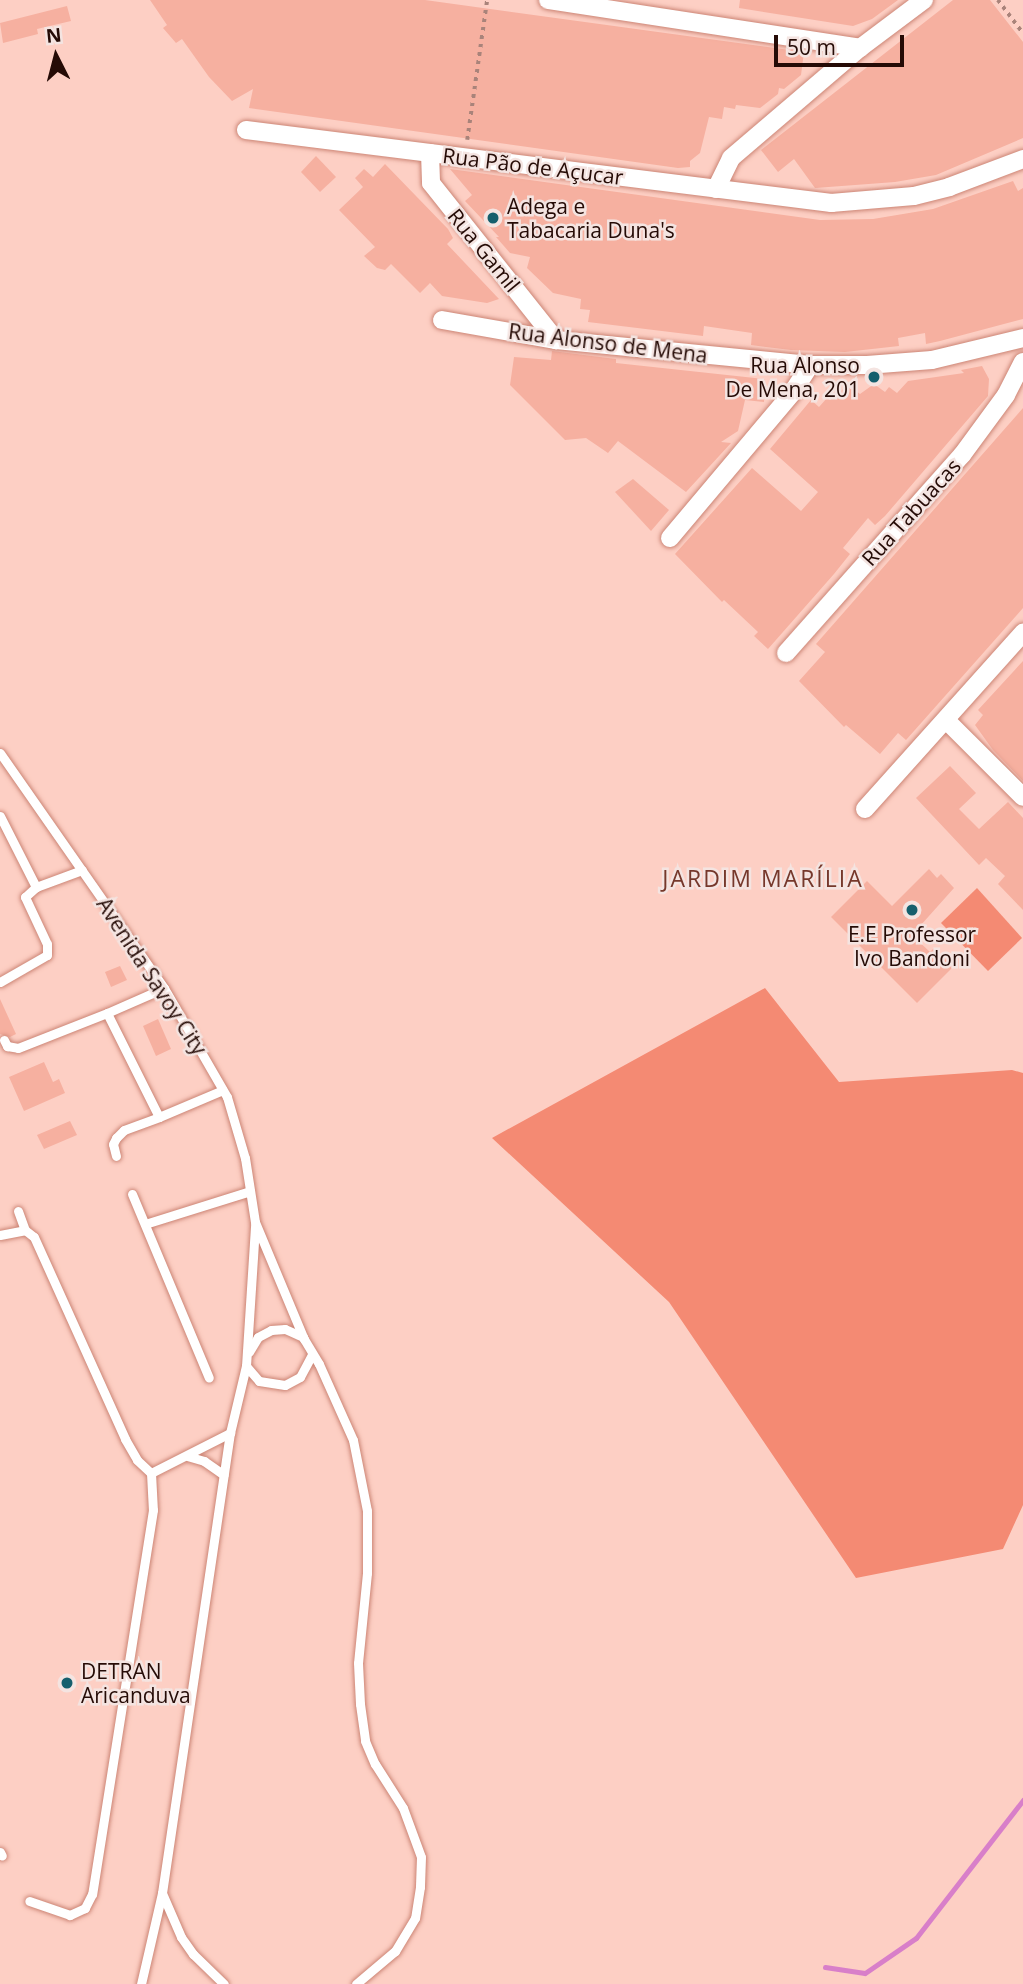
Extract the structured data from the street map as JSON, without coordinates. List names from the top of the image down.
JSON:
{
  "streets": {
    "street": [
      "Rua Pão de Açucar",
      "Rua Gamil",
      "Rua Alonso de Mena",
      "Rua Tabuacas"
    ],
    "lane": ["Avenida Savoy City"]
  },
  "crossings": [
    ["Rua Pão de Açucar", "Rua Gamil"],
    ["Rua Gamil", "Rua Alonso de Mena"]
  ],
  "districts": ["JARDIM MARÍLIA"],
  "places": [
    "Adega e Tabacaria Duna's",
    "Rua Alonso De Mena, 201",
    "E.E Professor Ivo Bandoni",
    "DETRAN Aricanduva"
  ],
  "scale_bar": "50 m",
  "north": "top"
}
